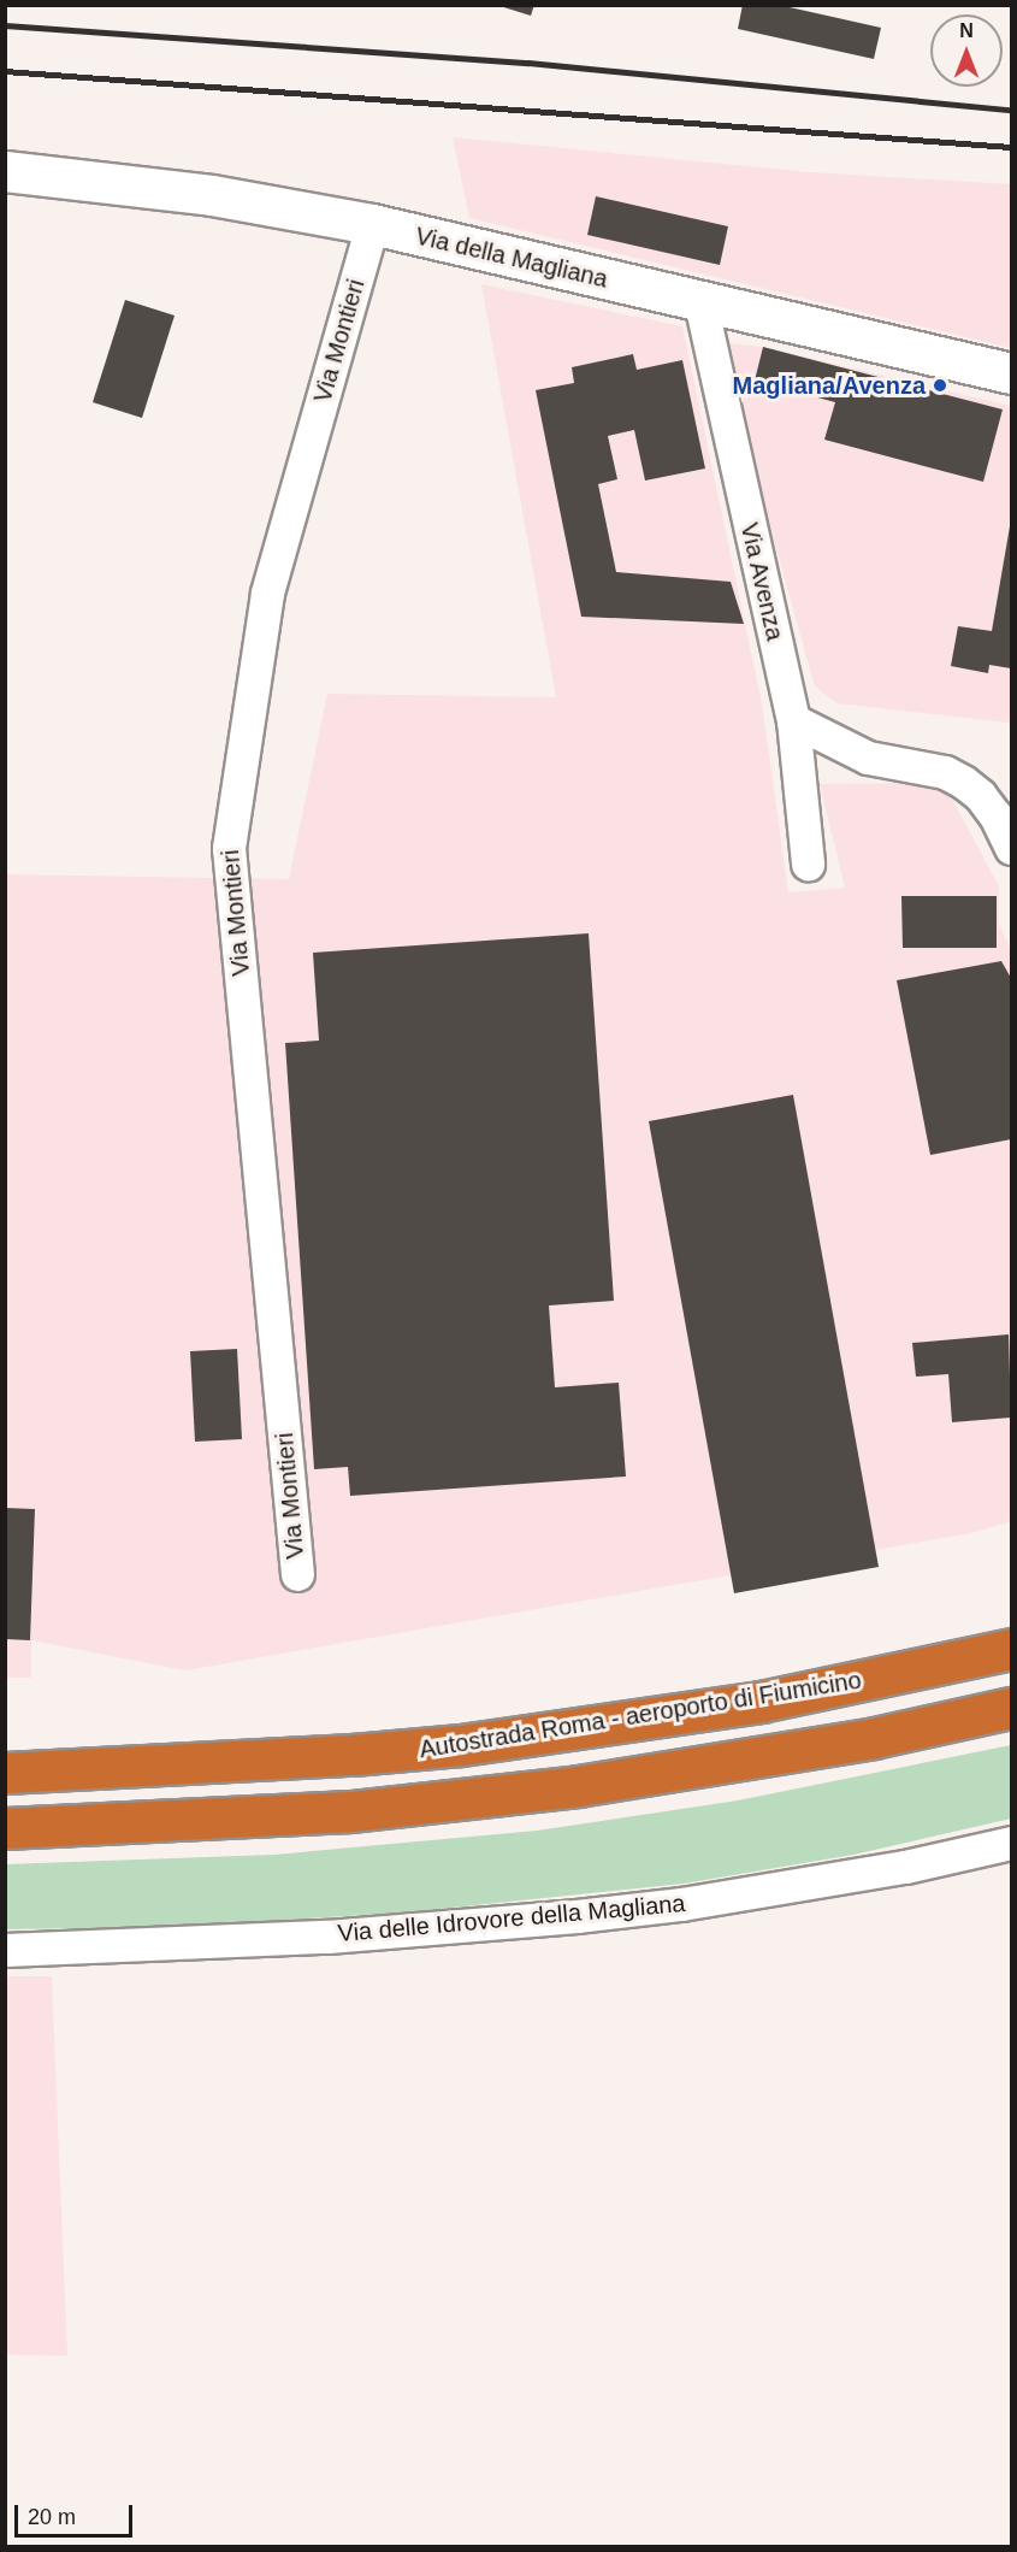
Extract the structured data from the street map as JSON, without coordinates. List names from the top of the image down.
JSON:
{
  "streets": {
    "highway": ["Autostrada Roma - aeroporto di Fiumicino"],
    "main road": ["Via della Magliana"],
    "street": ["Via Montieri", "Via Avenza", "Via delle Idrovore della Magliana"]
  },
  "crossings": [
    ["Via della Magliana", "Via Montieri"],
    ["Via della Magliana", "Via Avenza"]
  ],
  "places": ["Magliana/Avenza"],
  "scale_bar": "20 m",
  "north": "top"
}
